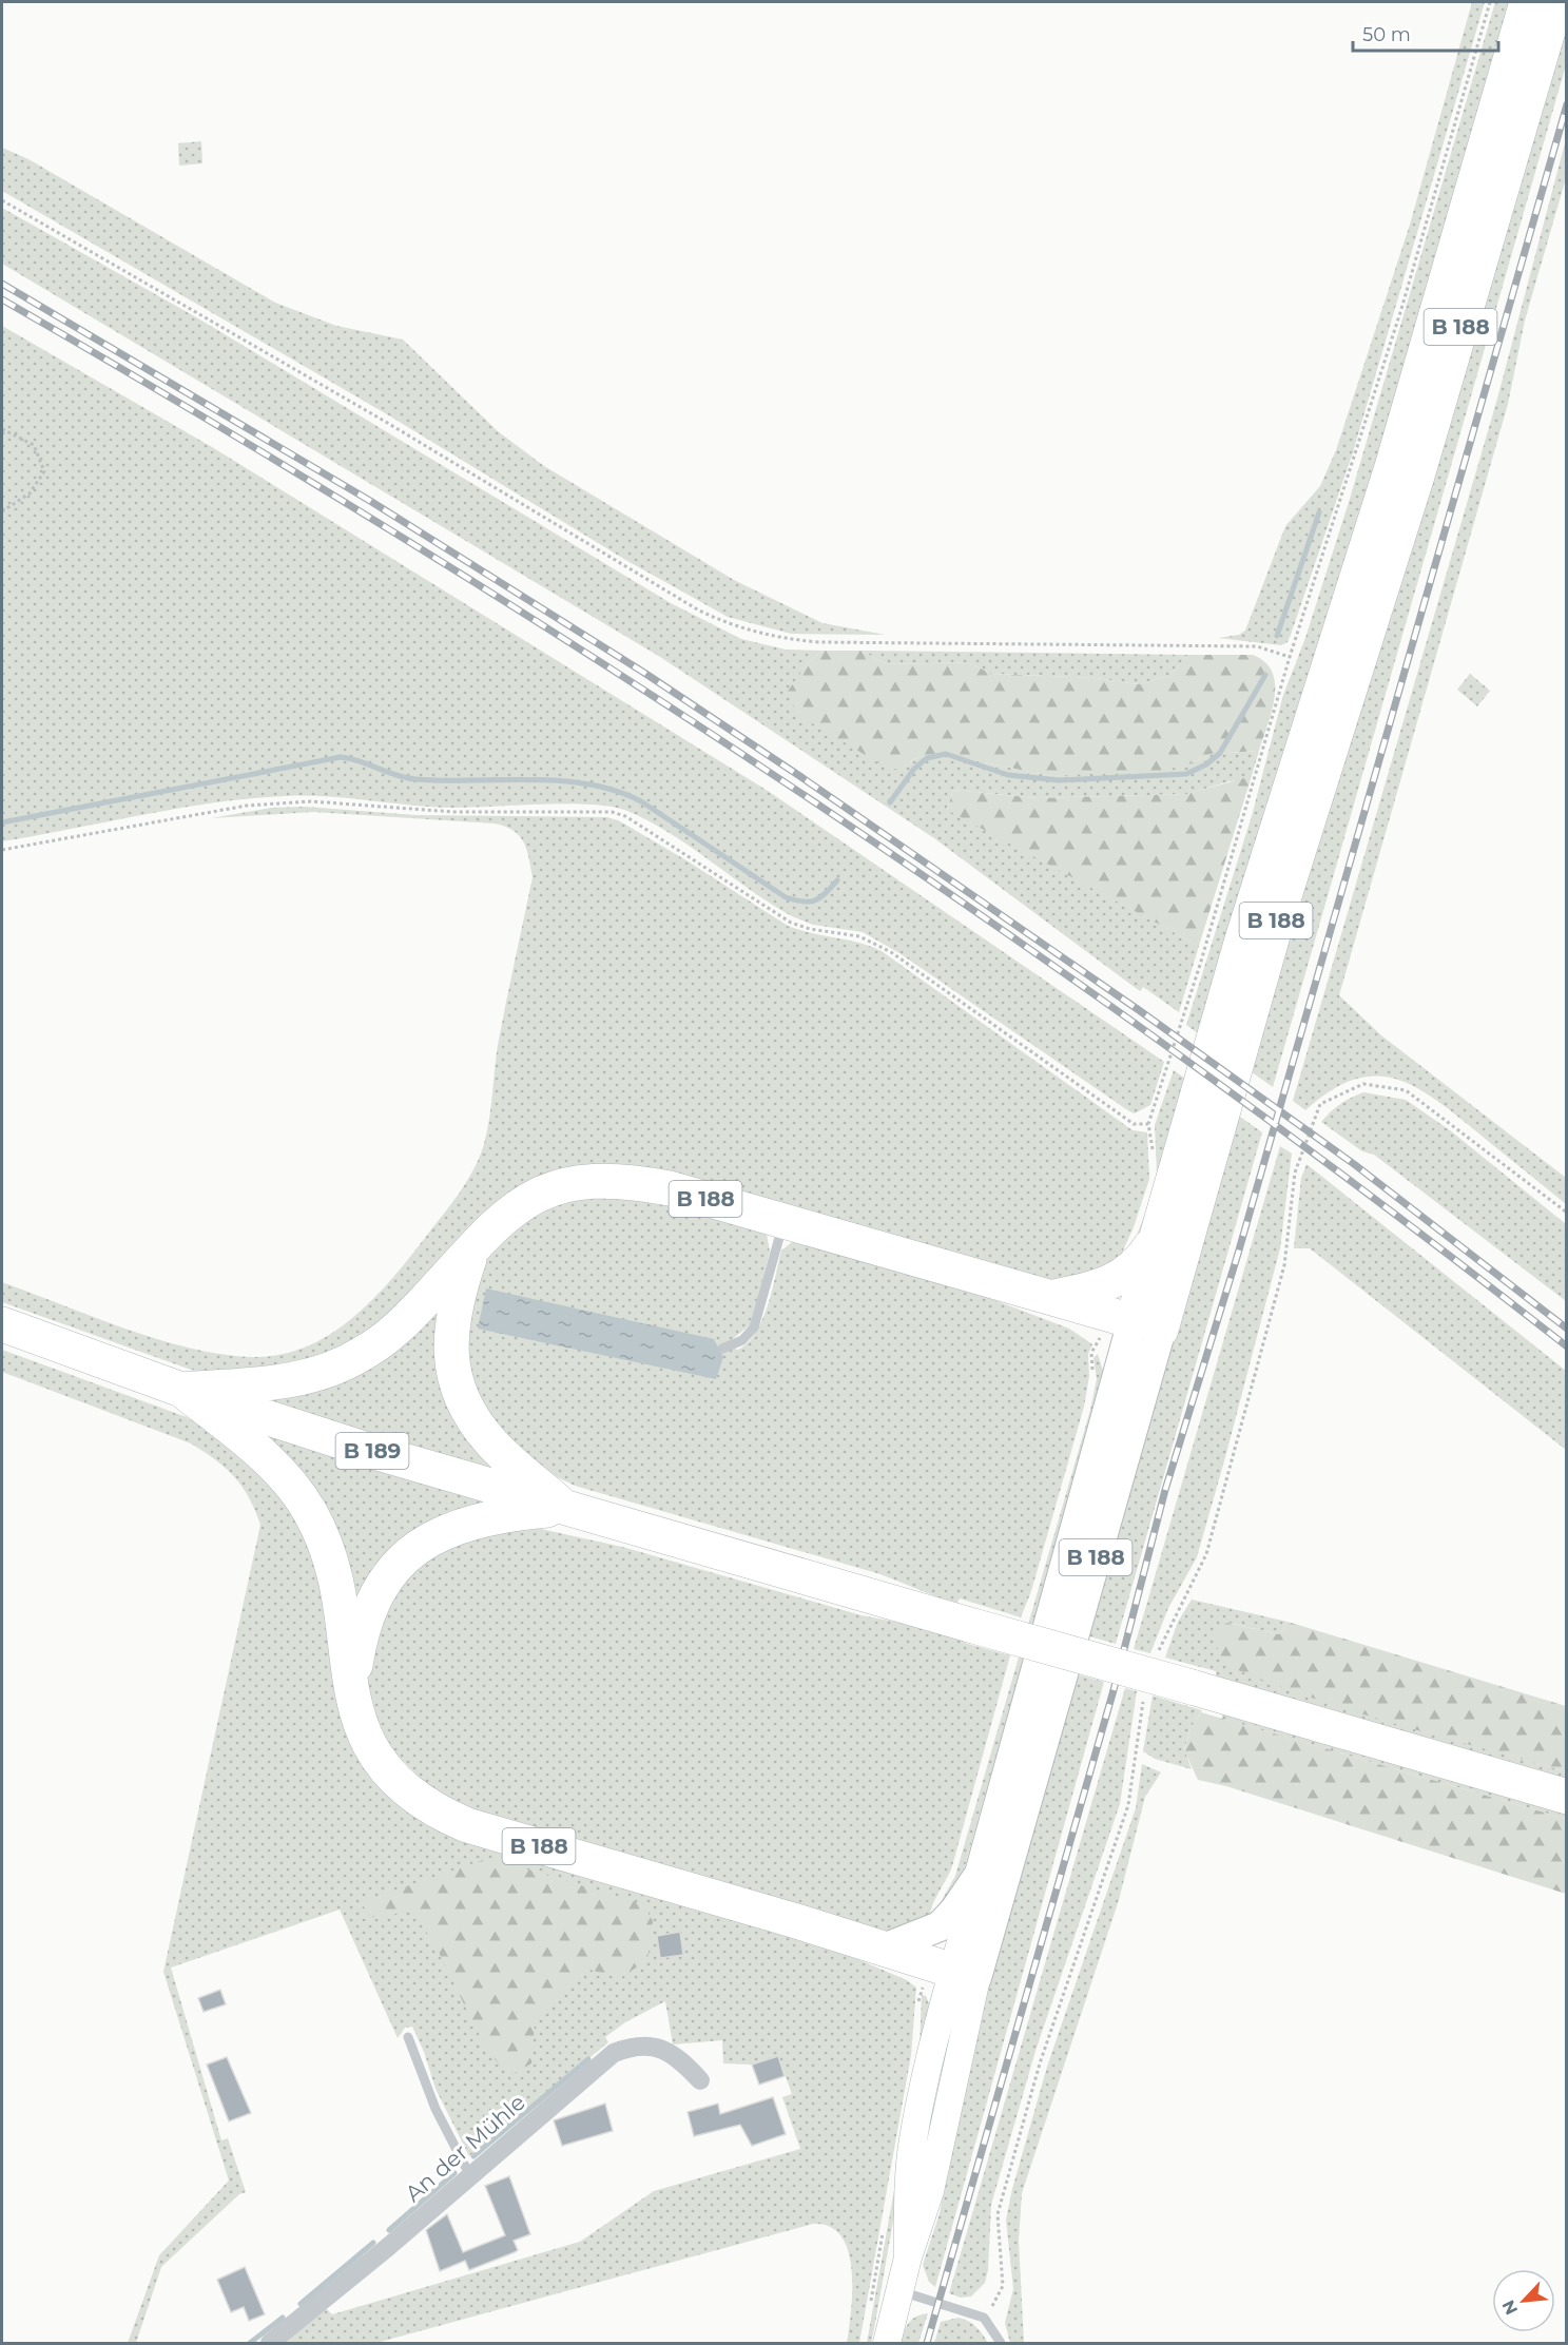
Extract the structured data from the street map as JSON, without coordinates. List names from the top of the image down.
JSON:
{
  "streets": {
    "highway": ["B 188", "B 189"],
    "street": ["An der Mühle"]
  },
  "crossings": [
    ["B 188", "B 189"]
  ],
  "scale_bar": "50 m",
  "north": "bottom left"
}
